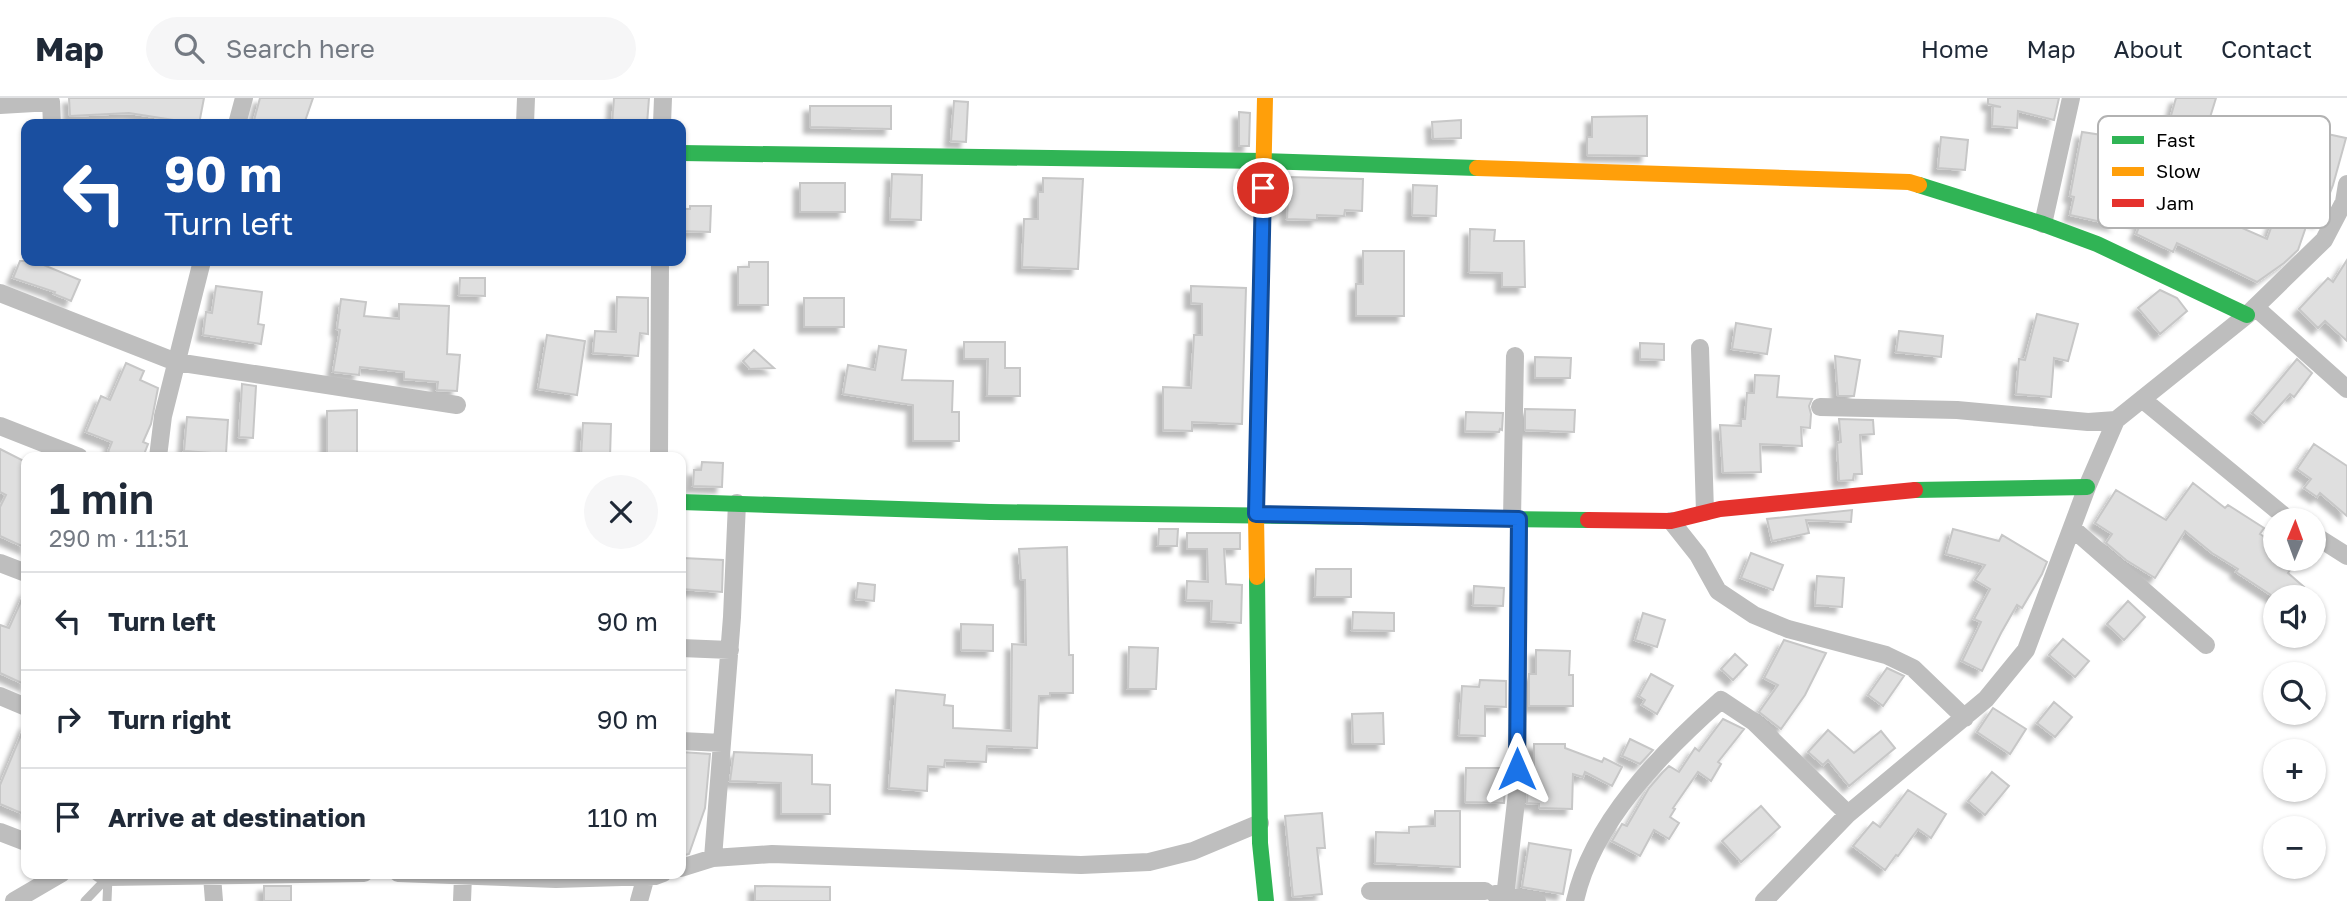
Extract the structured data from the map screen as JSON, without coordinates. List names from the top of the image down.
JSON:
{
  "legend": ["Fast", "Slow", "Jam"],
  "north": "top",
  "page": {
    "header": "Map",
    "search": "Search here",
    "nav": [
      "Home",
      "Map",
      "About",
      "Contact"
    ],
    "turn": ["90 m", "Turn left"],
    "heading": ["1 min", "290 m · 11:51"],
    "map_buttons": ["+", "−"],
    "list": [
      {
        "name": "Turn left",
        "value": "90 m"
      },
      {
        "name": "Turn right",
        "value": "90 m"
      },
      {
        "name": "Arrive at destination",
        "value": "110 m"
      }
    ]
  }
}
